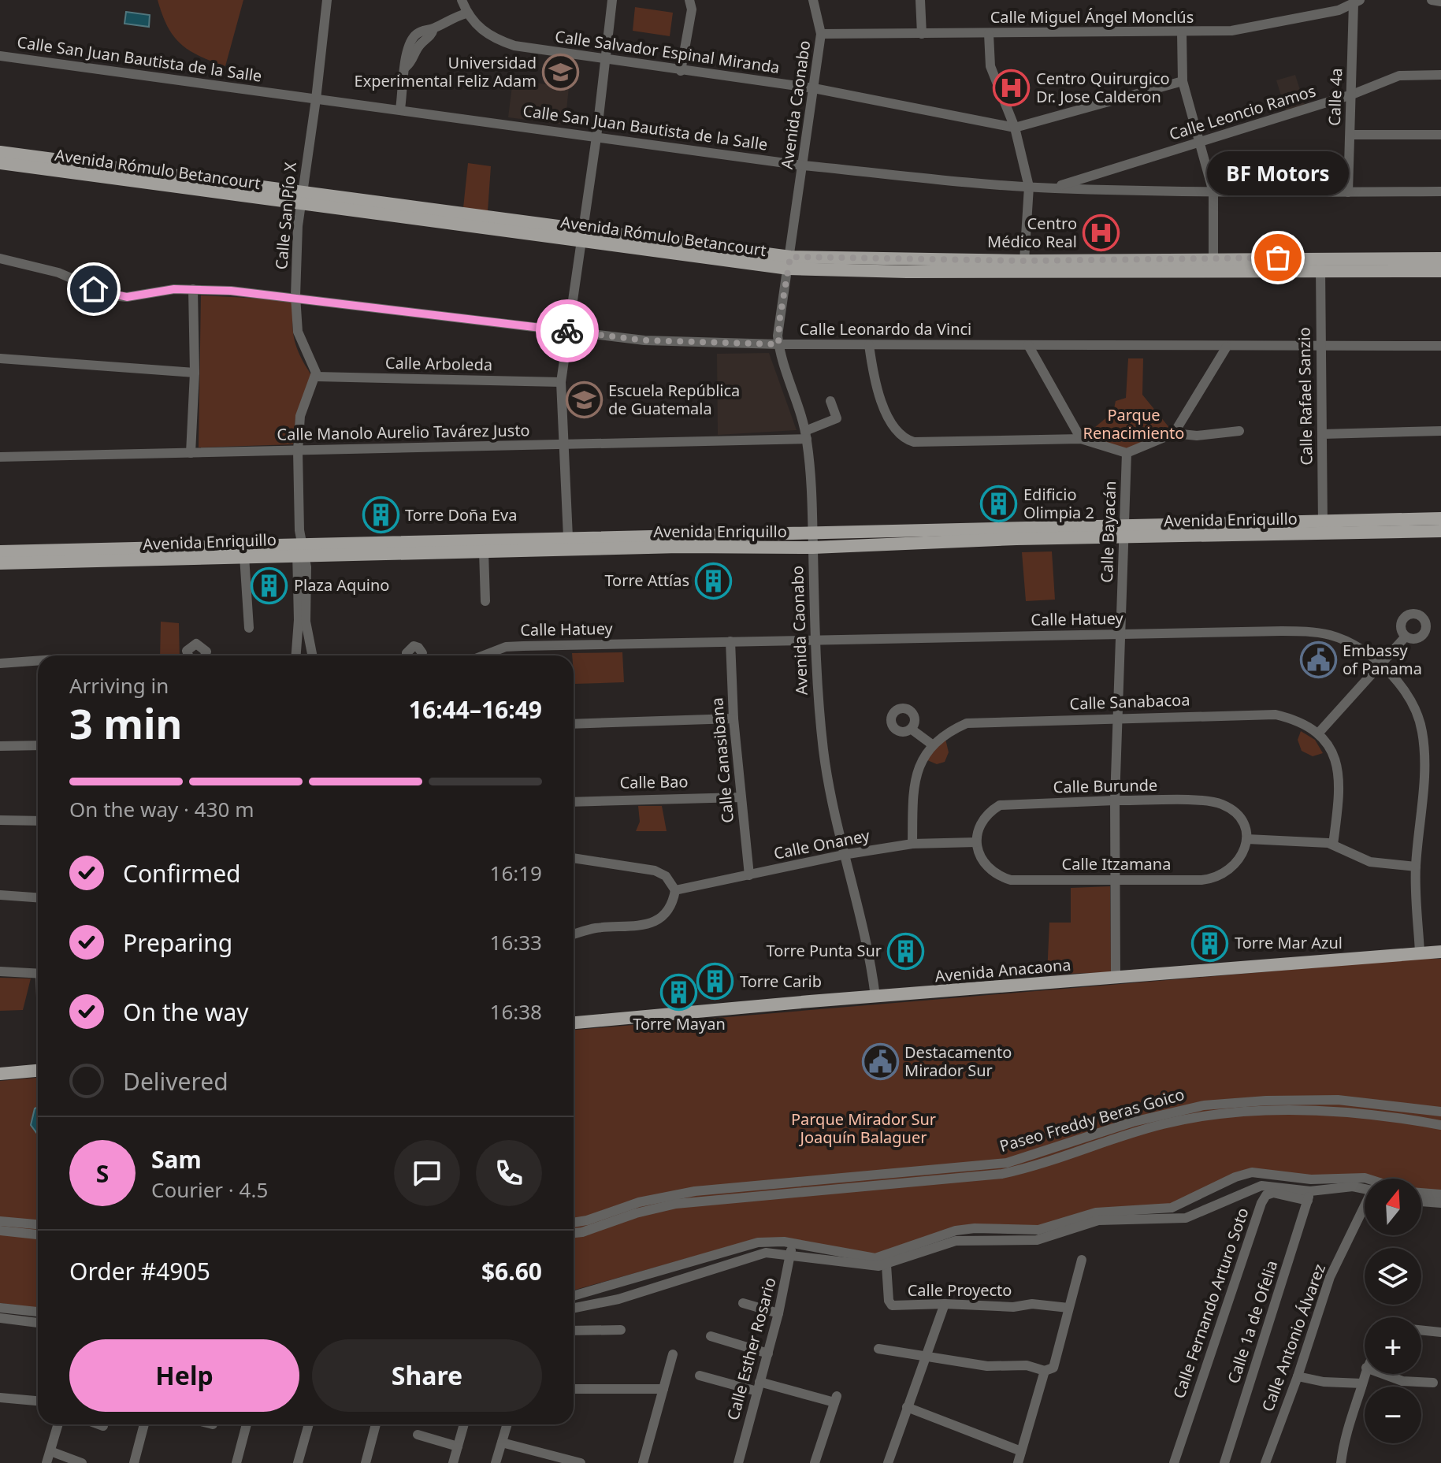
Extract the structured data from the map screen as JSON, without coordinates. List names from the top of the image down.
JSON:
{
  "streets": {
    "main road": ["Avenida Rómulo Betancourt", "Avenida Enriquillo", "Avenida Anacaona"],
    "street": [
      "Calle Miguel Ángel Monclús",
      "Calle Salvador Espinal Miranda",
      "Calle San Juan Bautista de la Salle",
      "Calle 4a",
      "Avenida Caonabo",
      "Calle Leoncio Ramos",
      "Calle San Pío X",
      "Calle Leonardo da Vinci",
      "Calle Arboleda",
      "Calle Rafael Sanzio",
      "Calle Manolo Aurelio Tavárez Justo",
      "Calle Bayacán",
      "Calle Hatuey",
      "Calle Sanabacoa",
      "Calle Canasibana",
      "Calle Bao",
      "Calle Burunde",
      "Calle Onaney",
      "Calle Itzamana",
      "Paseo Freddy Beras Goico",
      "Calle Proyecto",
      "Calle Fernando Arturo Soto",
      "Calle 1a de Ofelia",
      "Calle Antonio Álvarez",
      "Calle Esther Rosario"
    ]
  },
  "crossings": [
    ["Calle Miguel Ángel Monclús", "Calle 4a"],
    ["Calle Miguel Ángel Monclús", "Avenida Caonabo"],
    ["Calle Salvador Espinal Miranda", "Avenida Caonabo"],
    ["Calle San Juan Bautista de la Salle", "Calle 4a"],
    ["Calle San Juan Bautista de la Salle", "Avenida Caonabo"],
    ["Calle San Juan Bautista de la Salle", "Calle Leoncio Ramos"],
    ["Calle San Juan Bautista de la Salle", "Calle San Pío X"],
    ["Calle 4a", "Calle Leoncio Ramos"],
    ["Avenida Caonabo", "Avenida Rómulo Betancourt"],
    ["Avenida Caonabo", "Calle Leonardo da Vinci"],
    ["Avenida Caonabo", "Calle Manolo Aurelio Tavárez Justo"],
    ["Avenida Caonabo", "Avenida Enriquillo"],
    ["Avenida Caonabo", "Calle Hatuey"],
    ["Avenida Caonabo", "Calle Onaney"],
    ["Avenida Caonabo", "Avenida Anacaona"],
    ["Avenida Rómulo Betancourt", "Calle San Pío X"],
    ["Avenida Rómulo Betancourt", "Calle Rafael Sanzio"],
    ["Calle San Pío X", "Calle Leonardo da Vinci"],
    ["Calle San Pío X", "Calle Arboleda"],
    ["Calle Leonardo da Vinci", "Calle Rafael Sanzio"],
    ["Calle Rafael Sanzio", "Avenida Enriquillo"],
    ["Avenida Enriquillo", "Calle Bayacán"],
    ["Calle Bayacán", "Calle Hatuey"],
    ["Calle Bayacán", "Calle Sanabacoa"],
    ["Calle Bayacán", "Calle Burunde"],
    ["Calle Bayacán", "Calle Itzamana"],
    ["Calle Bayacán", "Avenida Anacaona"],
    ["Calle Hatuey", "Calle Canasibana"],
    ["Calle Hatuey", "Avenida Anacaona"],
    ["Calle Sanabacoa", "Calle Onaney"],
    ["Calle Canasibana", "Calle Bao"],
    ["Calle Canasibana", "Calle Onaney"],
    ["Calle Burunde", "Calle Onaney"],
    ["Calle Burunde", "Calle Itzamana"],
    ["Calle Onaney", "Calle Itzamana"],
    ["Calle Fernando Arturo Soto", "Calle 1a de Ofelia"]
  ],
  "parks": ["Parque Renacimiento", "Parque Mirador Sur Joaquín Balaguer"],
  "places": {
    "school or university": ["Universidad Experimental Feliz Adam", "Escuela República de Guatemala"],
    "hospital": ["Centro Quirurgico Dr. Jose Calderon", "Centro Médico Real"],
    "other": ["BF Motors"],
    "building": [
      "Edificio Olimpia 2",
      "Torre Doña Eva",
      "Torre Attías",
      "Plaza Aquino",
      "Torre Mar Azul",
      "Torre Punta Sur",
      "Torre Carib",
      "Torre Mayan"
    ],
    "public building": ["Embassy of Panama", "Destacamento Mirador Sur"]
  },
  "north": "top",
  "page": {
    "bubble": "BF Motors",
    "heading": ["3 min", "Arriving in", "16:44–16:49"],
    "panel": [
      "Sam",
      "Courier · 4.5",
      "Order #4905",
      "$6.60"
    ],
    "bar": "On the way · 430 m",
    "list": [
      ["Confirmed", "16:19"],
      ["Preparing", "16:33"],
      ["On the way", "16:38"],
      "Delivered"
    ],
    "round": "S",
    "map_buttons": ["+", "−"],
    "buttons": ["Help", "Share"]
  }
}
